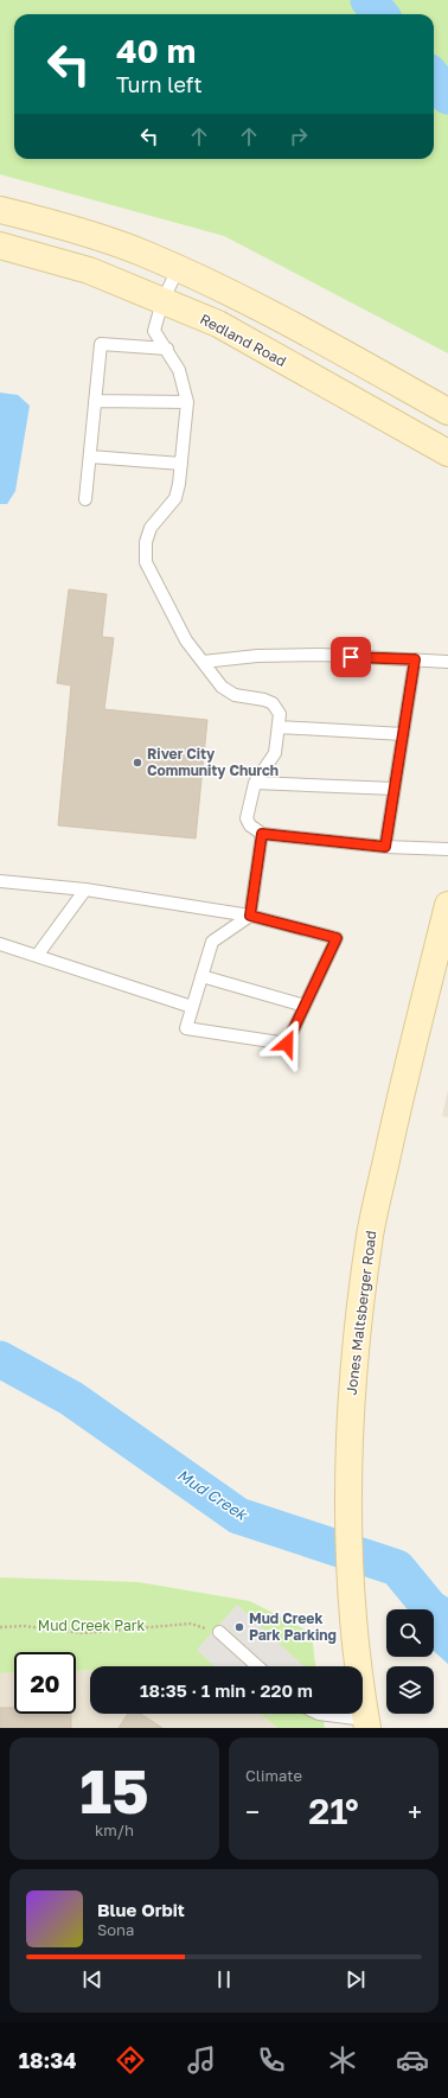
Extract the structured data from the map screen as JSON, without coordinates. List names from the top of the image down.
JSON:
{
  "streets": {
    "main road": ["Redland Road", "Jones Maltsberger Road"]
  },
  "water": ["Mud Creek"],
  "parks": ["Mud Creek Park"],
  "places": ["River City Community Church", "Mud Creek Park Parking"],
  "page": {
    "turn": ["40 m", "Turn left"],
    "limit": "20",
    "trip": "18:35 · 1 min · 220 m",
    "tile": [
      ["15", "km/h"],
      "Climate"
    ],
    "heat": ["−", "21°", "+"],
    "song": ["Blue Orbit", "Sona"],
    "tabs": "18:34"
  }
}
